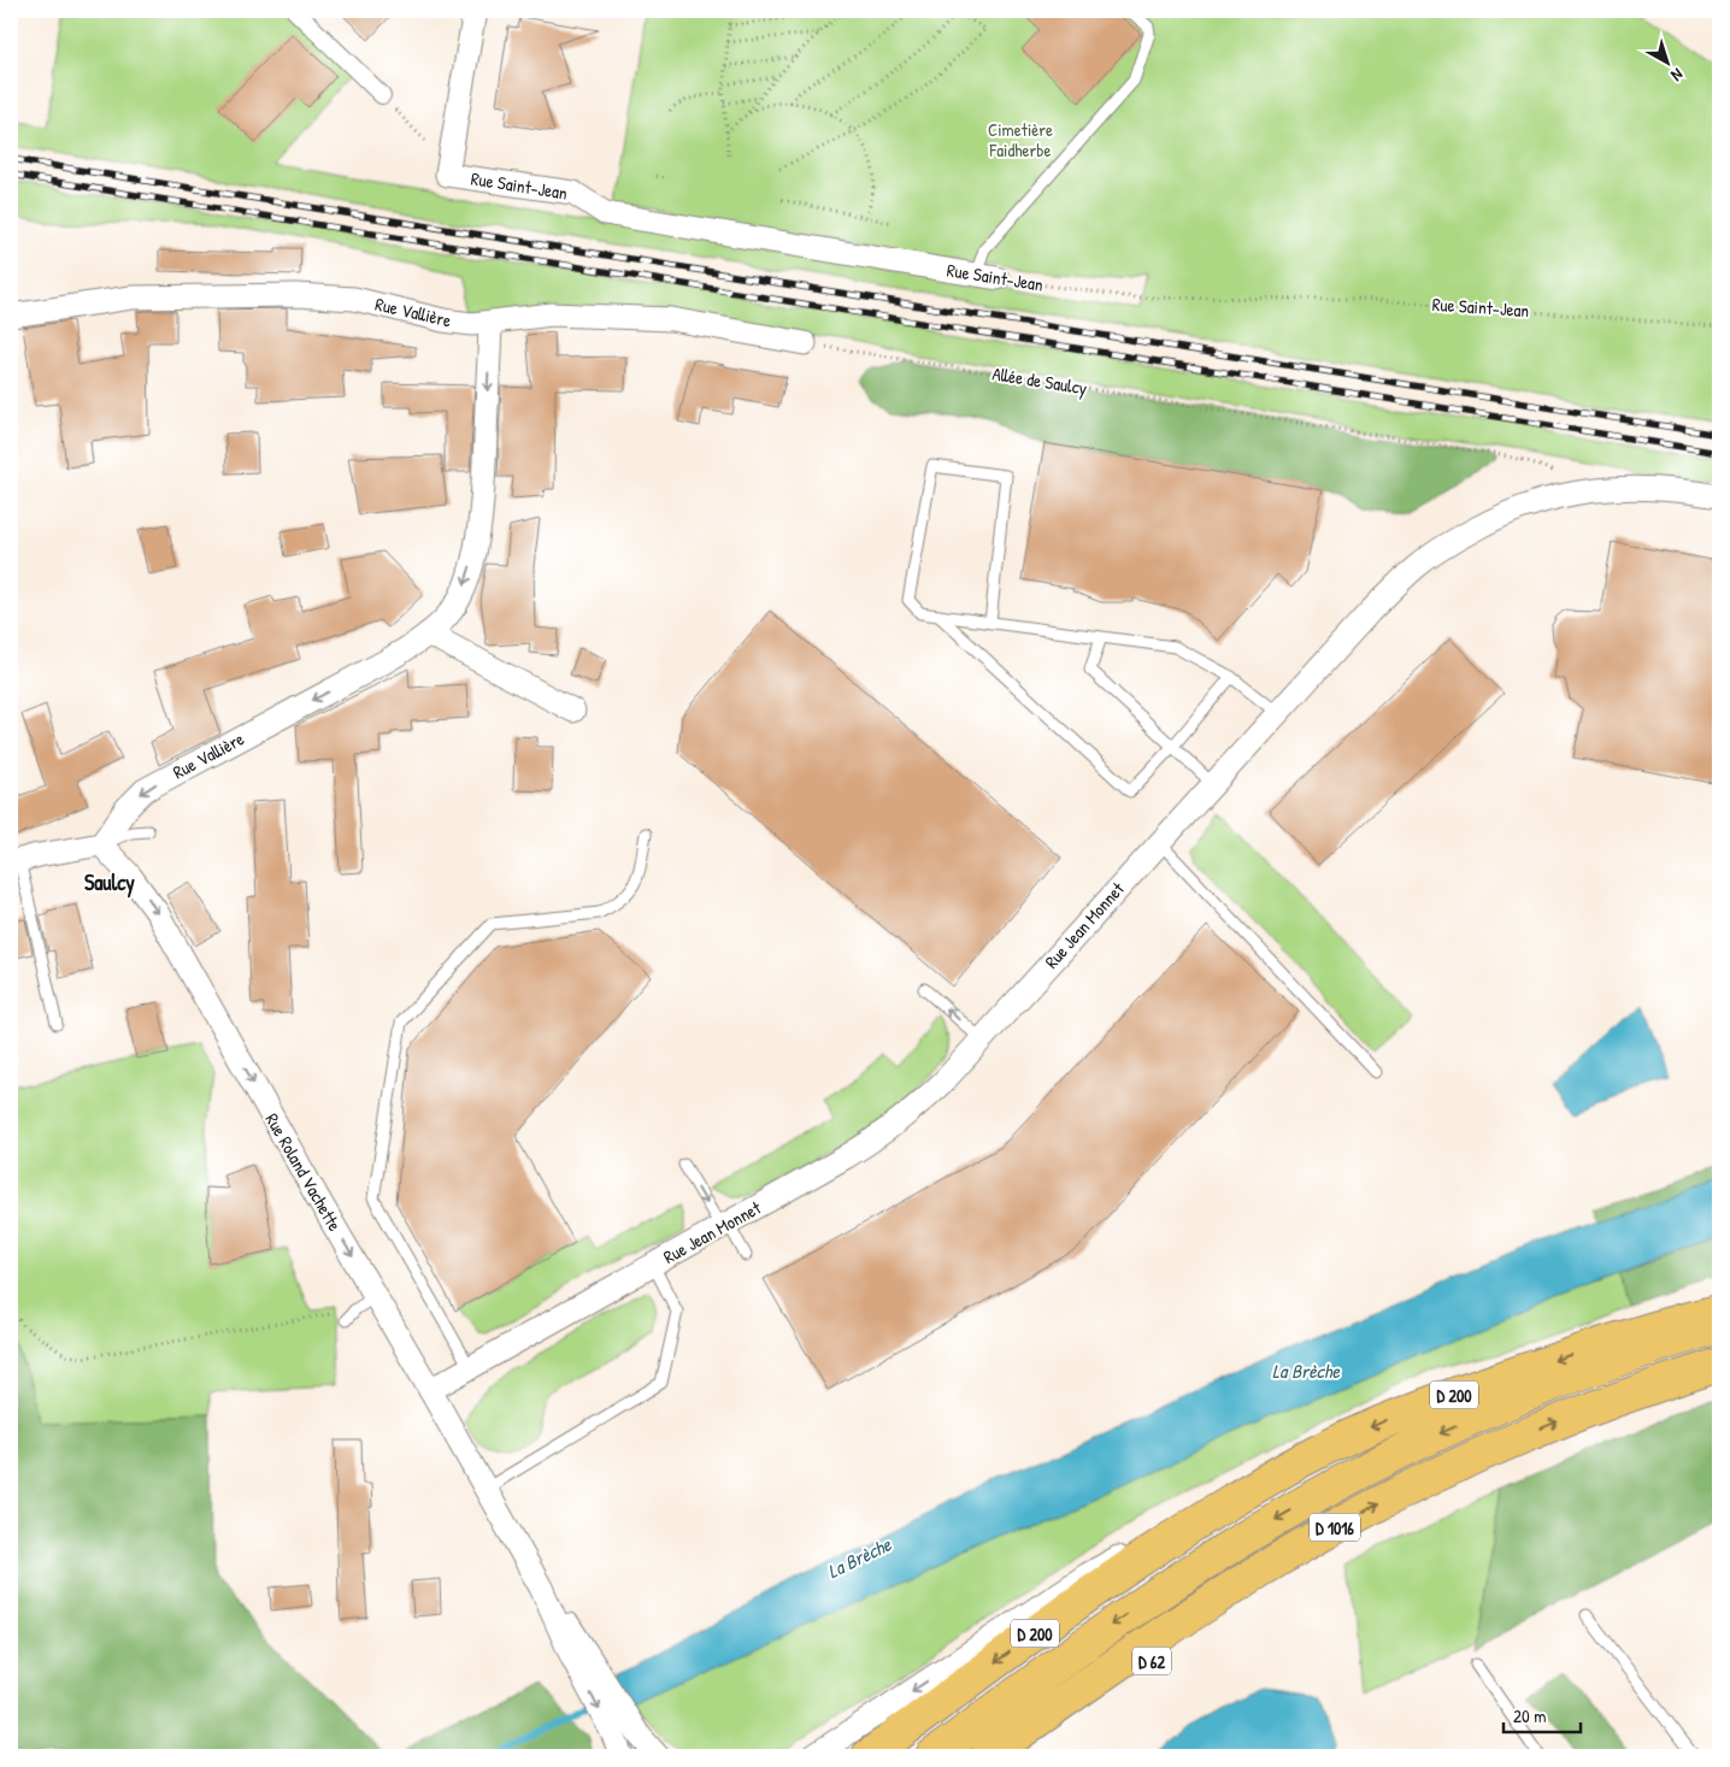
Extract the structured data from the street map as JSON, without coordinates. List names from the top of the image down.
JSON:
{
  "streets": {
    "main road": ["D 200", "D 1016", "D 62"],
    "street": [
      "Rue Saint-Jean",
      "Rue Vallière",
      "Rue Jean Monnet",
      "Rue Roland Vachette"
    ],
    "path": ["Allée de Saulcy"]
  },
  "crossings": [
    ["Rue Vallière", "Rue Roland Vachette"],
    ["Allée de Saulcy", "Rue Jean Monnet"],
    ["Rue Jean Monnet", "Rue Roland Vachette"],
    ["D 1016", "D 62"]
  ],
  "one_way": ["Rue Vallière", "Rue Roland Vachette"],
  "districts": ["Saulcy"],
  "water": ["La Brèche"],
  "parks": ["Cimetière Faidherbe"],
  "scale_bar": "20 m",
  "north": "bottom right"
}
